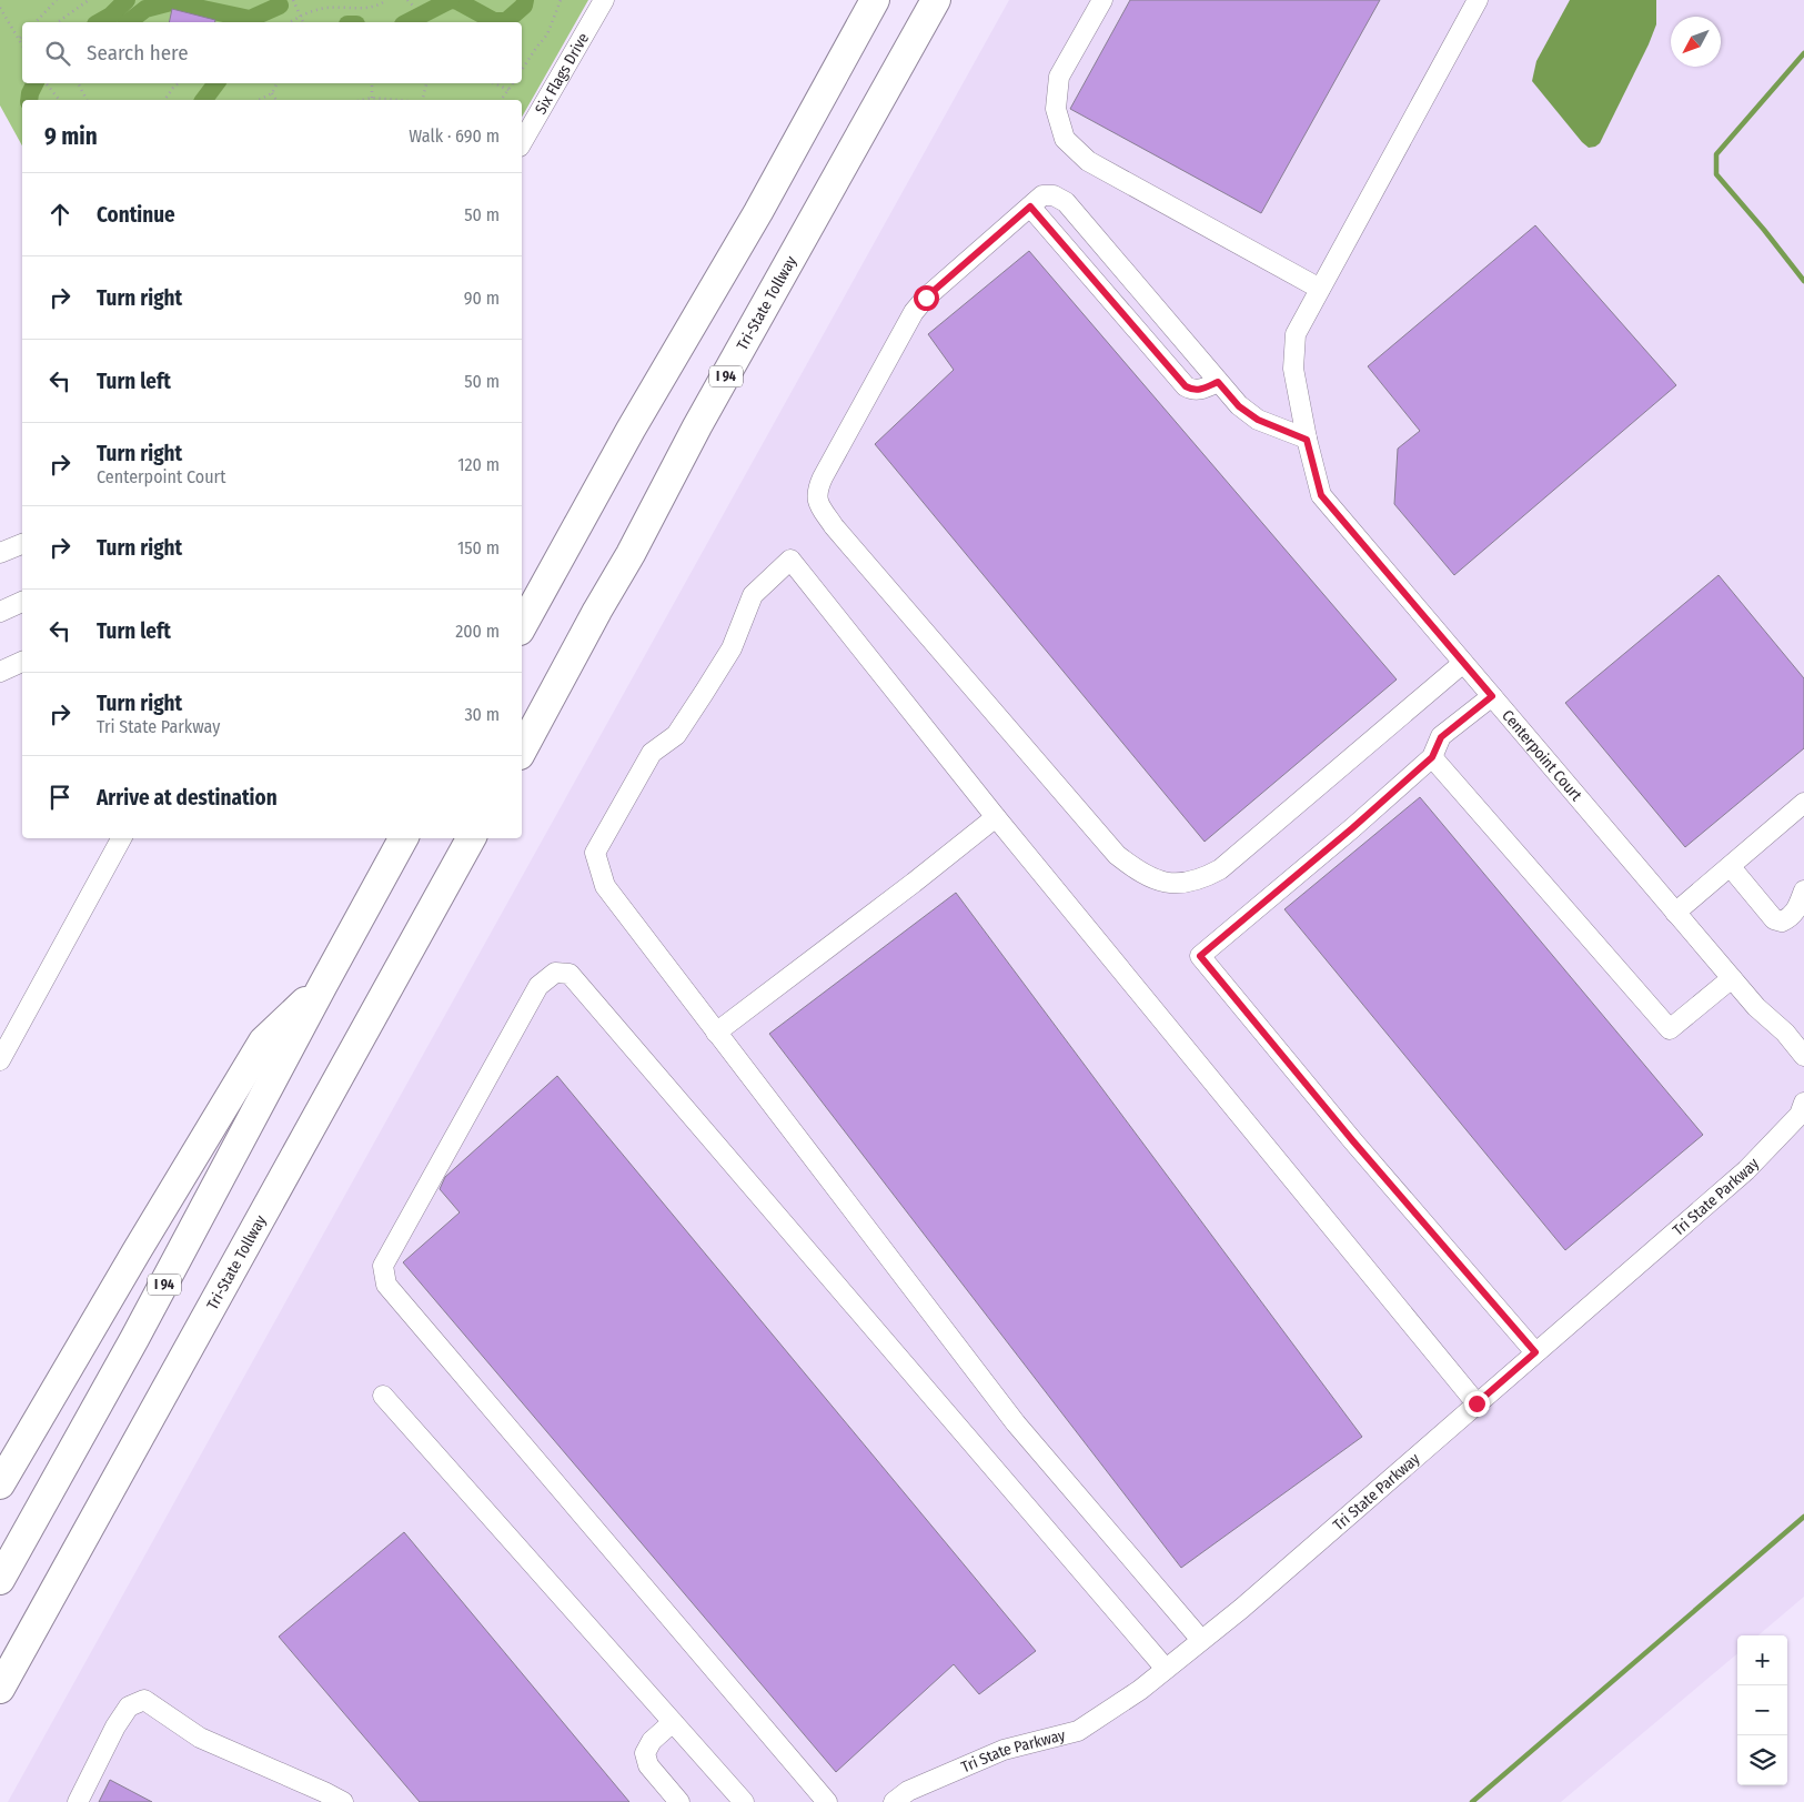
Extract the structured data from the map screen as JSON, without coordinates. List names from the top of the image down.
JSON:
{
  "streets": {
    "highway": ["Tri-State Tollway", "I 94"],
    "street": ["Six Flags Drive", "Centerpoint Court", "Tri State Parkway"]
  },
  "north": "bottom left",
  "page": {
    "search": "Search here",
    "heading": ["9 min", "Walk · 690 m"],
    "list": [
      ["Continue", "50 m"],
      ["Turn right", "90 m"],
      ["Turn left", "50 m"],
      ["Turn right", "Centerpoint Court", "120 m"],
      ["Turn right", "150 m"],
      ["Turn left", "200 m"],
      ["Turn right", "Tri State Parkway", "30 m"],
      "Arrive at destination"
    ],
    "map_buttons": ["+", "−"]
  }
}
